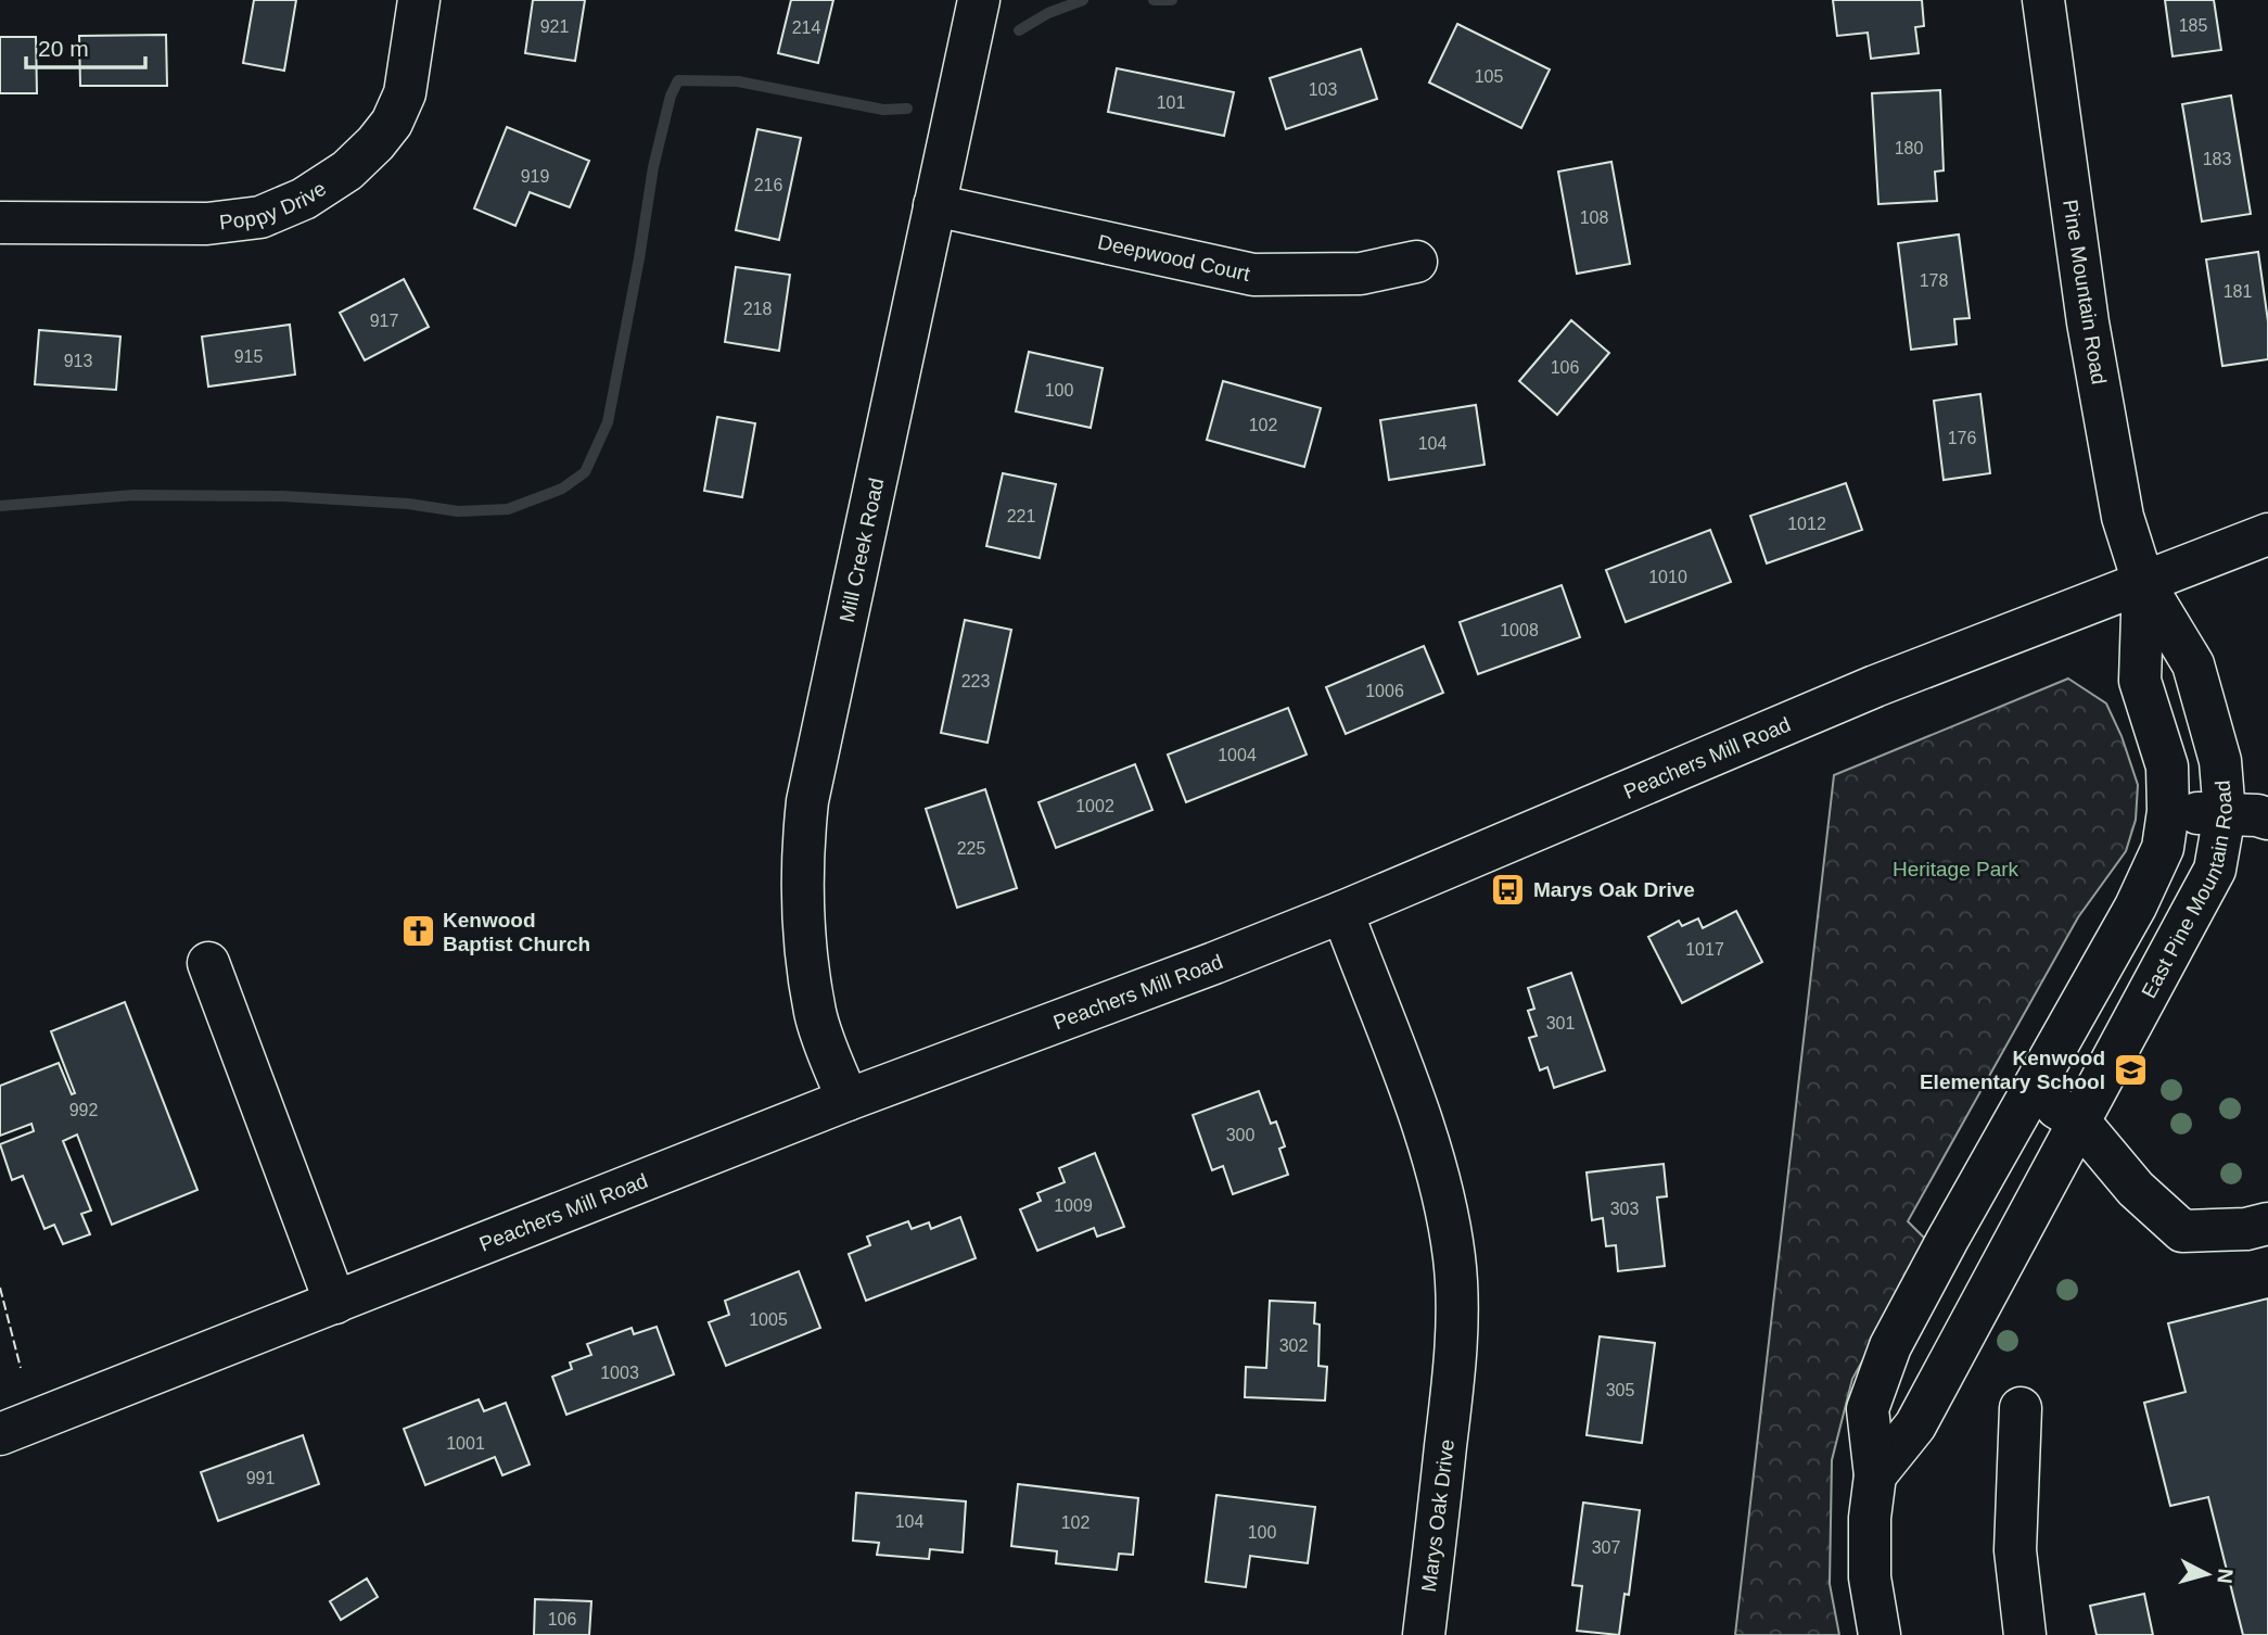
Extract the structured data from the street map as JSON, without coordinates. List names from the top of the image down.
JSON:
{
  "streets": {
    "street": [
      "Poppy Drive",
      "Deepwood Court",
      "Pine Mountain Road",
      "Mill Creek Road",
      "Peachers Mill Road",
      "East Pine Mountain Road",
      "Marys Oak Drive"
    ]
  },
  "crossings": [
    ["Deepwood Court", "Mill Creek Road"],
    ["Pine Mountain Road", "Peachers Mill Road"],
    ["Pine Mountain Road", "East Pine Mountain Road"],
    ["Mill Creek Road", "Peachers Mill Road"],
    ["Peachers Mill Road", "East Pine Mountain Road"],
    ["Peachers Mill Road", "Marys Oak Drive"]
  ],
  "parks": ["Heritage Park"],
  "places": {
    "bus stop": ["Marys Oak Drive"],
    "church": ["Kenwood Baptist Church"],
    "school or university": ["Kenwood Elementary School"]
  },
  "house_numbers": [
    "185",
    "921",
    "214",
    "105",
    "103",
    "101",
    "180",
    "183",
    "919",
    "216",
    "108",
    "178",
    "181",
    "218",
    "917",
    "915",
    "913",
    "106",
    "100",
    "102",
    "176",
    "104",
    "221",
    "1012",
    "1010",
    "1008",
    "223",
    "1006",
    "1004",
    "1002",
    "225",
    "1017",
    "301",
    "992",
    "300",
    "1009",
    "303",
    "1005",
    "302",
    "1003",
    "305",
    "1001",
    "991",
    "104",
    "102",
    "100",
    "307",
    "106"
  ],
  "scale_bar": "20 m",
  "north": "right"
}
